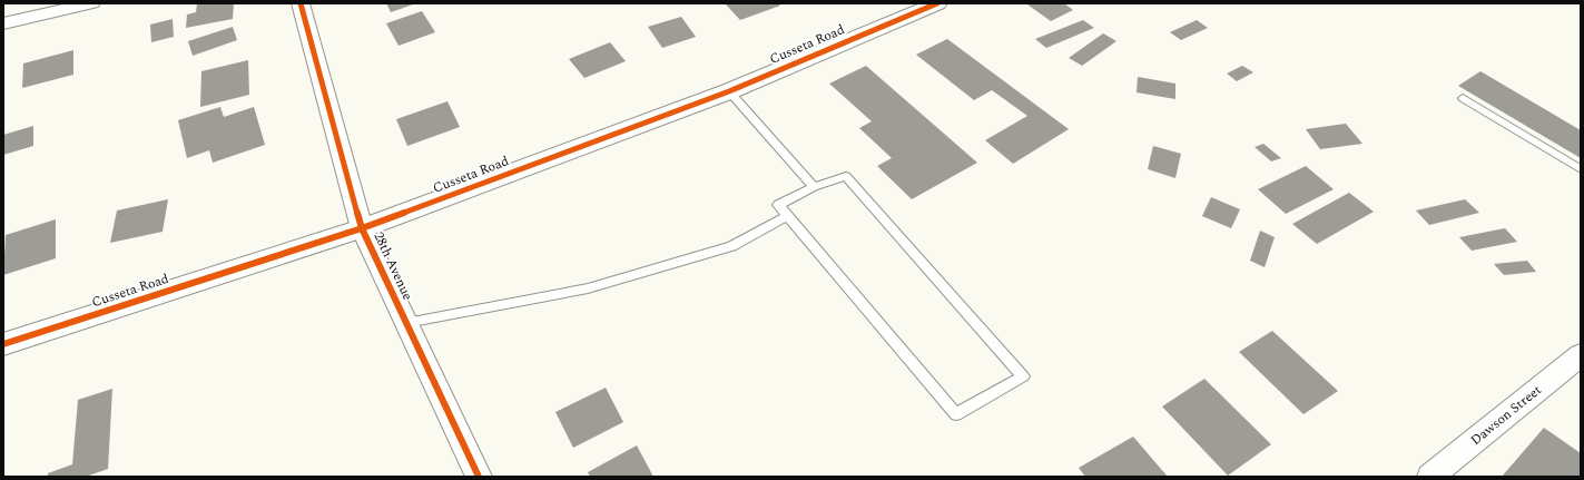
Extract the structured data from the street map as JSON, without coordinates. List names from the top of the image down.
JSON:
{
  "streets": {
    "street": ["Cusseta Road", "28th Avenue", "Dawson Street"]
  },
  "crossings": [
    ["Cusseta Road", "28th Avenue"]
  ]
}
